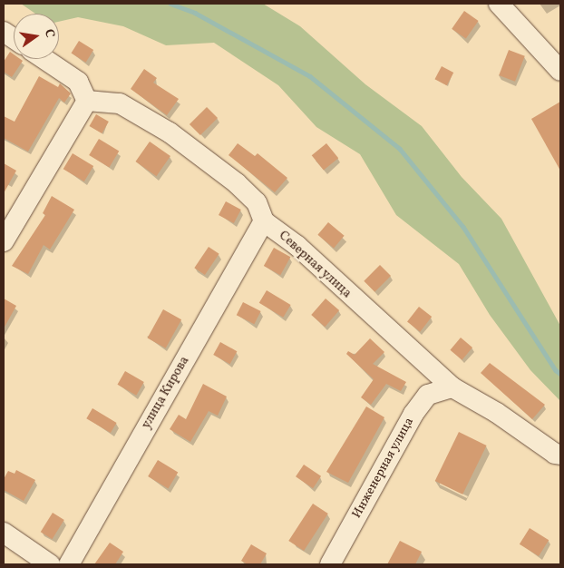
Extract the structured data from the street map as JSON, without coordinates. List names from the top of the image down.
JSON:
{
  "streets": {
    "street": ["Северная улица", "улица Кирова", "Инженерная улица"]
  },
  "crossings": [
    ["Северная улица", "улица Кирова"],
    ["Северная улица", "Инженерная улица"]
  ],
  "north": "right"
}
